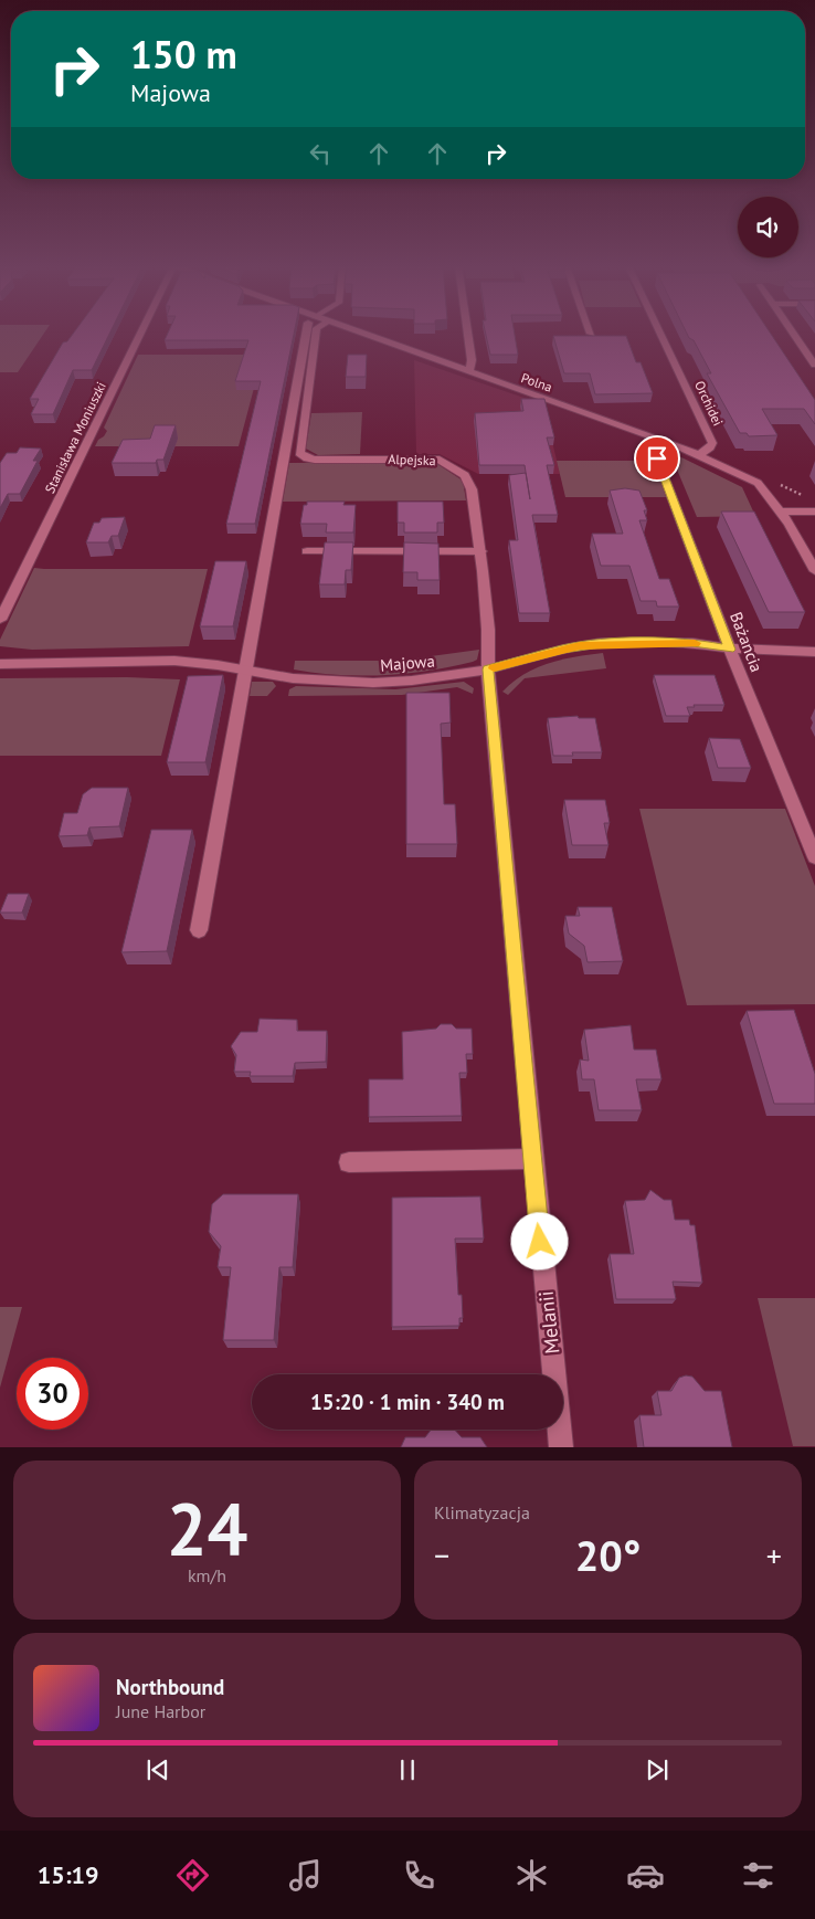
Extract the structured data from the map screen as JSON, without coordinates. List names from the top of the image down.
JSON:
{
  "streets": {
    "street": [
      "Polna",
      "Orchidei",
      "Stanisława Moniuszki",
      "Alpejska",
      "Bażancia",
      "Majowa",
      "Melanii"
    ]
  },
  "crossings": [
    ["Polna", "Orchidei"],
    ["Polna", "Bażancia"],
    ["Alpejska", "Majowa"],
    ["Alpejska", "Melanii"],
    ["Bażancia", "Majowa"],
    ["Majowa", "Melanii"]
  ],
  "page": {
    "turn": ["150 m", "Majowa"],
    "limit": "30",
    "trip": "15:20 · 1 min · 340 m",
    "tile": [
      ["24", "km/h"],
      "Klimatyzacja"
    ],
    "heat": ["−", "20°", "+"],
    "song": ["Northbound", "June Harbor"],
    "tabs": "15:19"
  }
}
